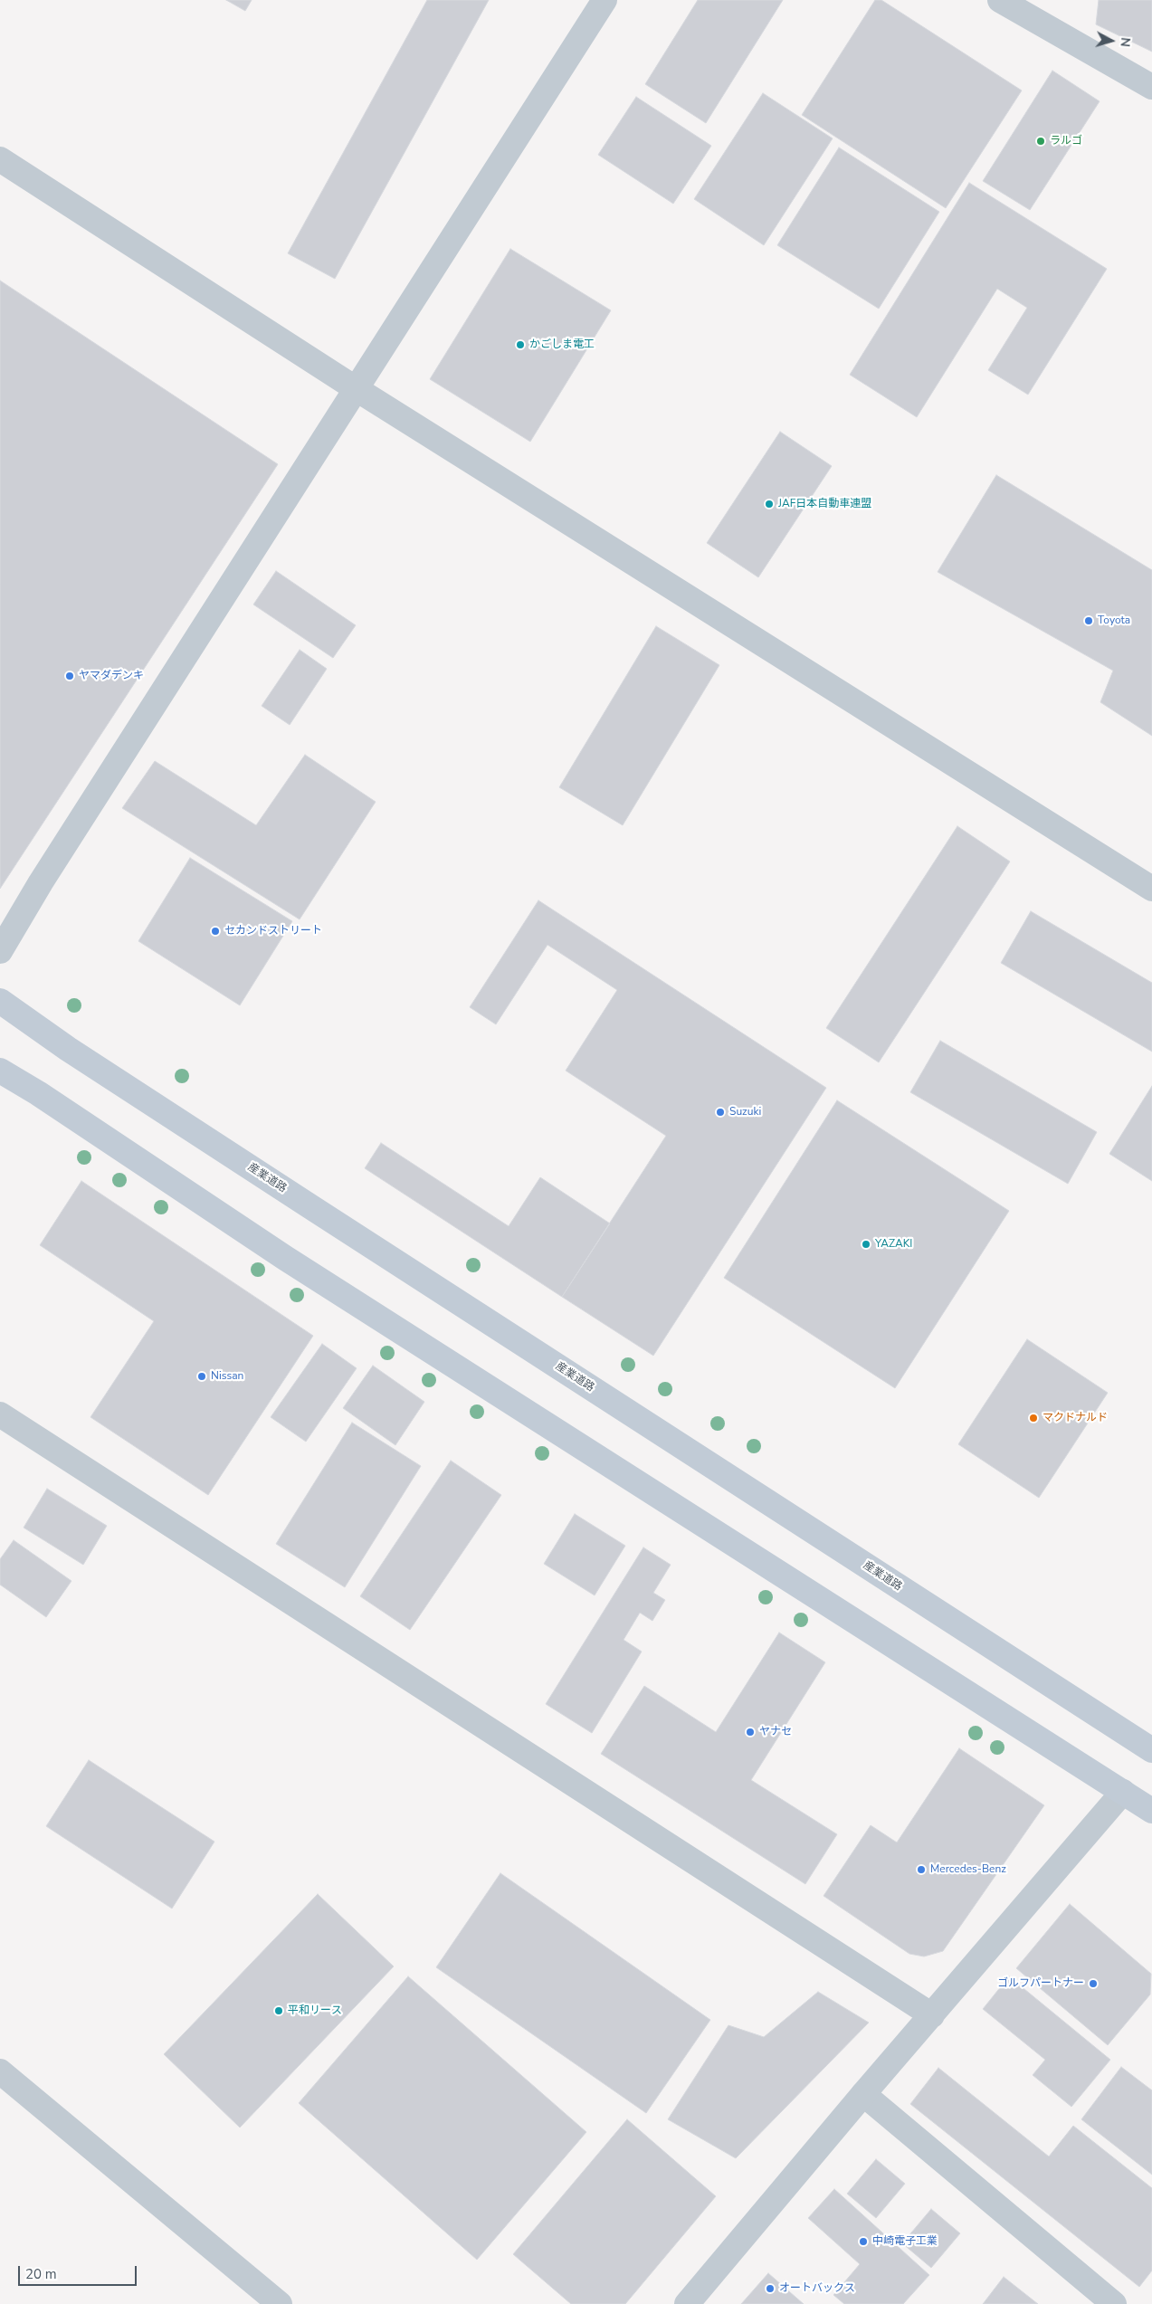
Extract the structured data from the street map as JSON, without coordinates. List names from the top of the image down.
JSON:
{
  "streets": {
    "main road": ["産業道路"]
  },
  "places": [
    "ラルゴ",
    "かごしま電工",
    "JAF日本自動車連盟",
    "Toyota",
    "ヤマダデンキ",
    "セカンドストリート",
    "Suzuki",
    "YAZAKI",
    "Nissan",
    "マクドナルド",
    "ヤナセ",
    "Mercedes-Benz",
    "ゴルフパートナー",
    "平和リース",
    "中崎電子工業",
    "オートバックス"
  ],
  "scale_bar": "20 m",
  "north": "right"
}
